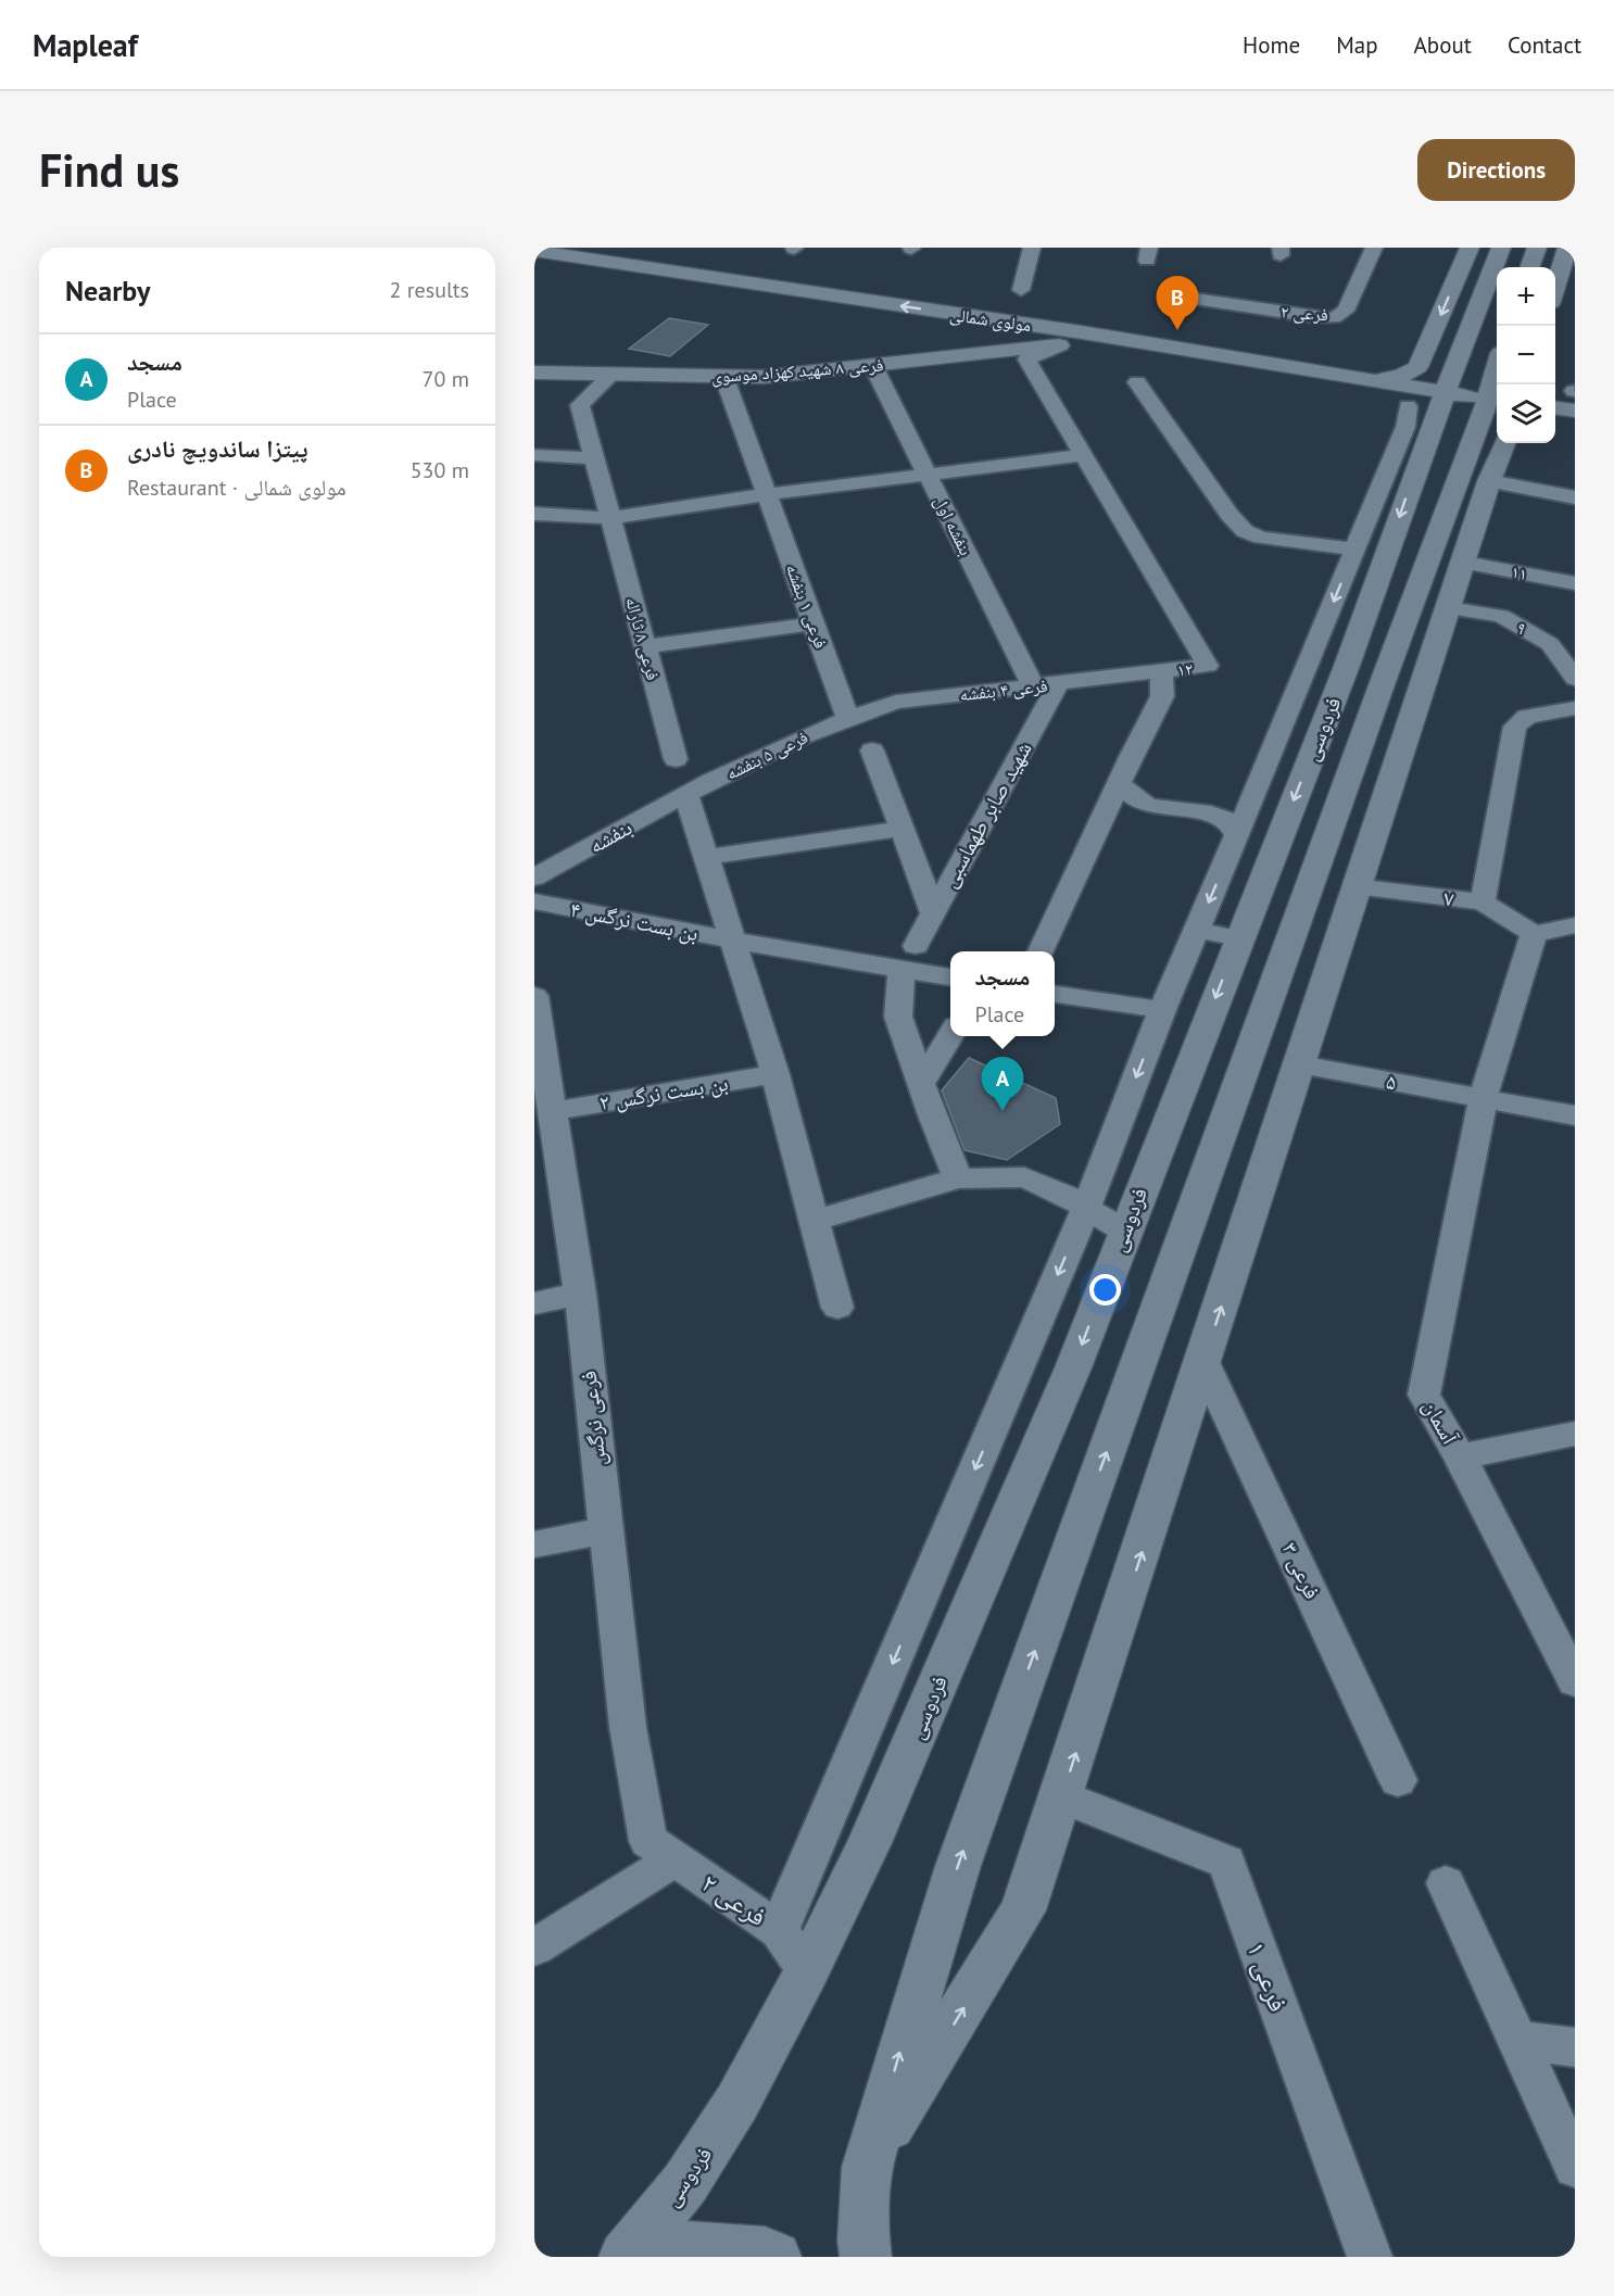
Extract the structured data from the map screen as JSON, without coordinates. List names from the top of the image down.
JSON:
{
  "streets": {
    "street": [
      "فرعی ۲",
      "مولوی شمالی",
      "فرعی ۸ شهید کهزاد موسوی",
      "بنفشه اول",
      "۱۱",
      "فرعی ۱ بنفشه",
      "۹",
      "فرعی ۸ ثاراله",
      "۱۲",
      "فرعی ۴ بنفشه",
      "فردوسی",
      "فرعی ۵ بنفشه",
      "شهید صابر طهماسبی",
      "بنفشه",
      "۷",
      "بن بست نرگس ۴",
      "۵",
      "بن بست نرگس ۲",
      "فرعی نرگس",
      "آسمان",
      "فرعی ۳",
      "فرعی ۱"
    ]
  },
  "crossings": [
    ["فرعی ۲", "فردوسی"],
    ["فرعی ۲", "فرعی نرگس"],
    ["مولوی شمالی", "فرعی ۸ شهید کهزاد موسوی"],
    ["مولوی شمالی", "فردوسی"],
    ["فرعی ۸ شهید کهزاد موسوی", "بنفشه اول"],
    ["فرعی ۸ شهید کهزاد موسوی", "فرعی ۱ بنفشه"],
    ["فرعی ۸ شهید کهزاد موسوی", "فرعی ۸ ثاراله"],
    ["بنفشه اول", "فرعی ۴ بنفشه"],
    ["بنفشه اول", "شهید صابر طهماسبی"],
    ["فرعی ۱ بنفشه", "فرعی ۴ بنفشه"],
    ["فرعی ۱ بنفشه", "فرعی ۵ بنفشه"],
    ["۱۲", "فرعی ۴ بنفشه"],
    ["فرعی ۴ بنفشه", "فرعی ۵ بنفشه"],
    ["فرعی ۴ بنفشه", "شهید صابر طهماسبی"],
    ["فرعی ۵ بنفشه", "بنفشه"],
    ["شهید صابر طهماسبی", "بن بست نرگس ۴"],
    ["۷", "آسمان"],
    ["۵", "آسمان"],
    ["بن بست نرگس ۲", "فرعی نرگس"]
  ],
  "page": {
    "header": "Mapleaf",
    "nav": [
      "Home",
      "Map",
      "About",
      "Contact"
    ],
    "buttons": "Directions",
    "title": "Find us",
    "heading": ["Nearby", "2 results"],
    "map_buttons": ["+", "−"],
    "pins": ["B", "A"],
    "list": [
      {
        "mark": "A",
        "name": "مسجد",
        "note": "Place",
        "value": "70 m"
      },
      {
        "mark": "B",
        "name": "پیتزا ساندویچ نادری",
        "note": "Restaurant · مولوی شمالی",
        "value": "530 m"
      }
    ],
    "popup": ["مسجد", "Place"]
  }
}
